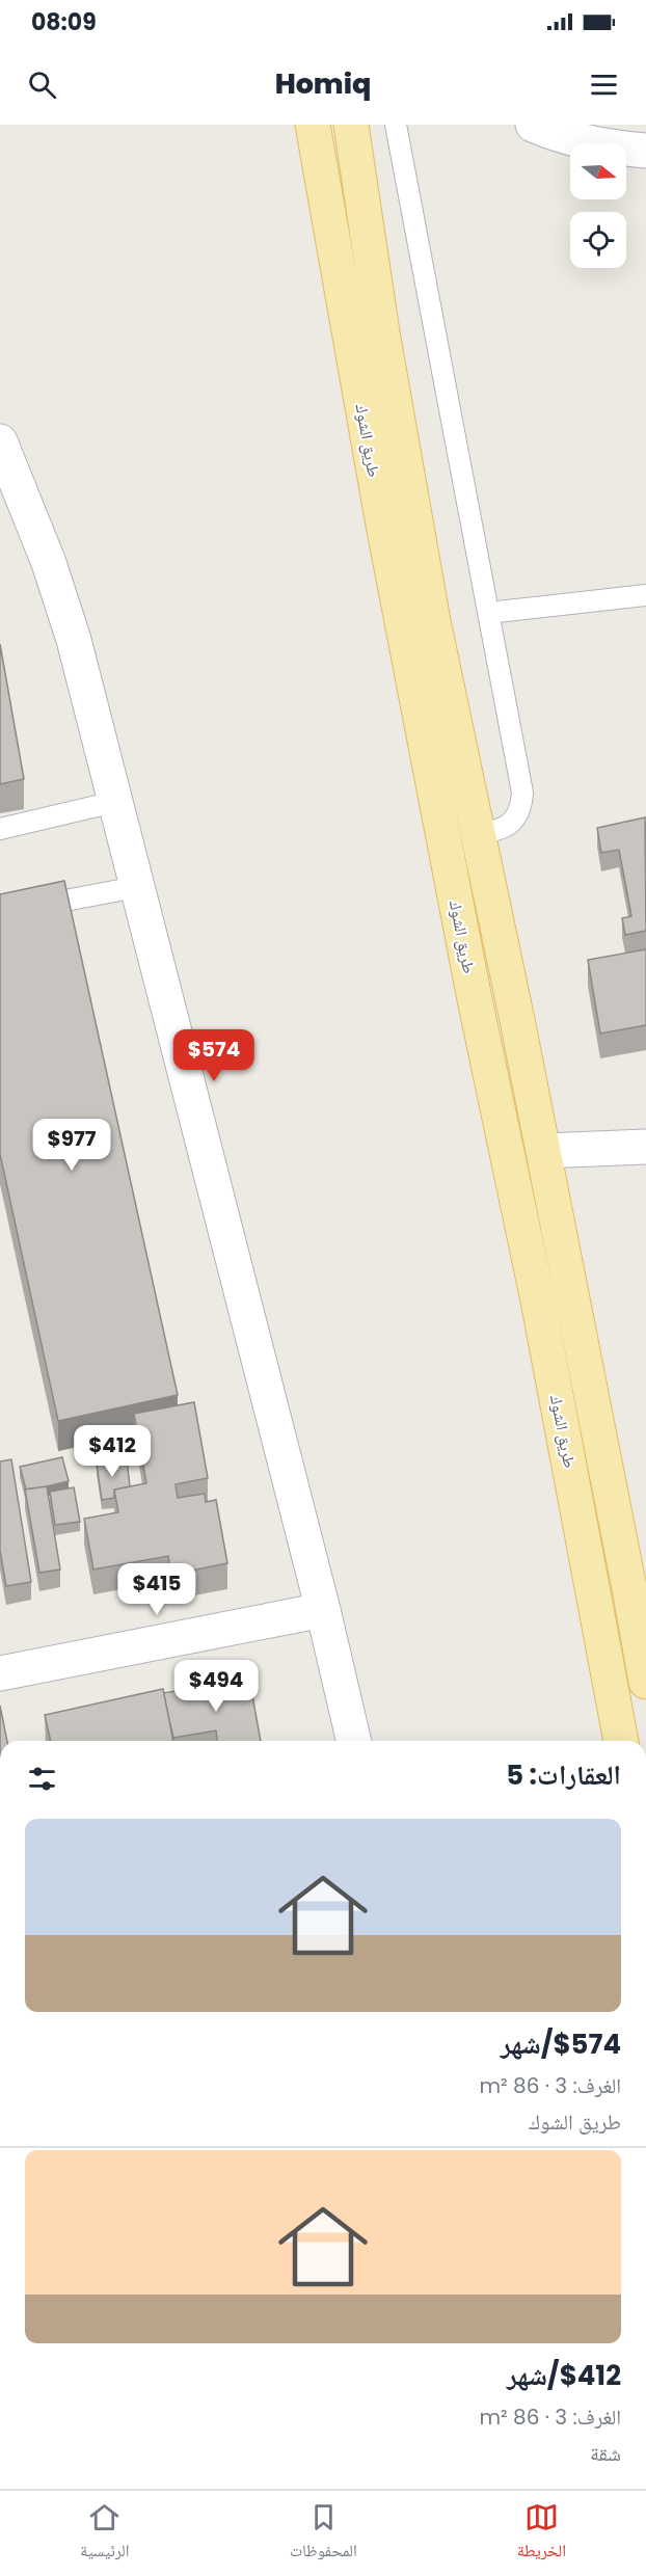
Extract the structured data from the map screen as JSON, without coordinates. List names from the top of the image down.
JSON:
{
  "streets": {
    "main road": ["طريق الشوك"]
  },
  "north": "right",
  "page": {
    "status": "08:09",
    "header": "Homiq",
    "price": [
      "$574",
      "$977",
      "$412",
      "$415",
      "$494"
    ],
    "heading": "العقارات: 5",
    "list": [
      {
        "name": "$574/شهر",
        "note": "الغرف: 3 · 86 m² · طريق الشوك"
      },
      {
        "name": "$412/شهر",
        "note": "الغرف: 3 · 86 m² · شقة"
      }
    ],
    "tabs": ["الخريطة", "المحفوظات", "الرئيسية"]
  }
}
